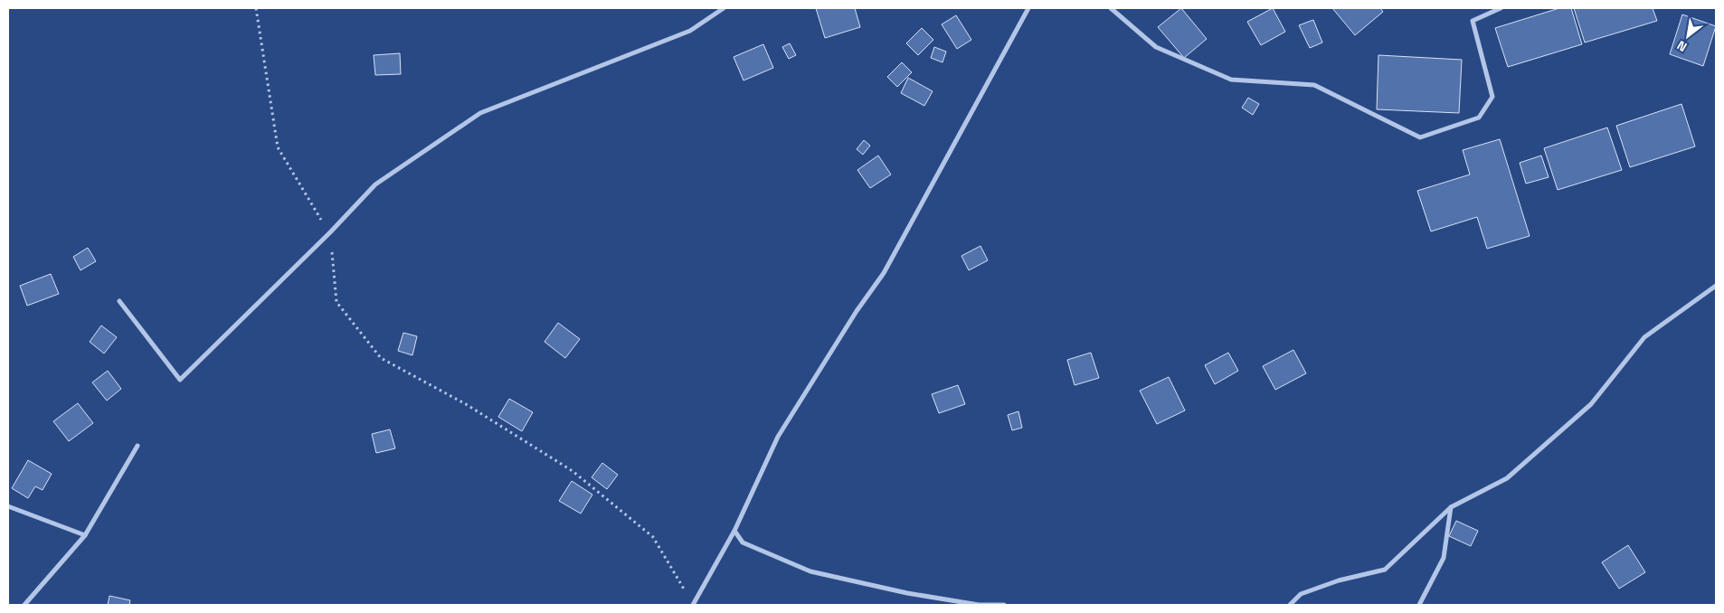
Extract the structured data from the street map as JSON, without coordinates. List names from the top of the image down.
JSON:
{
  "north": "bottom left"
}
